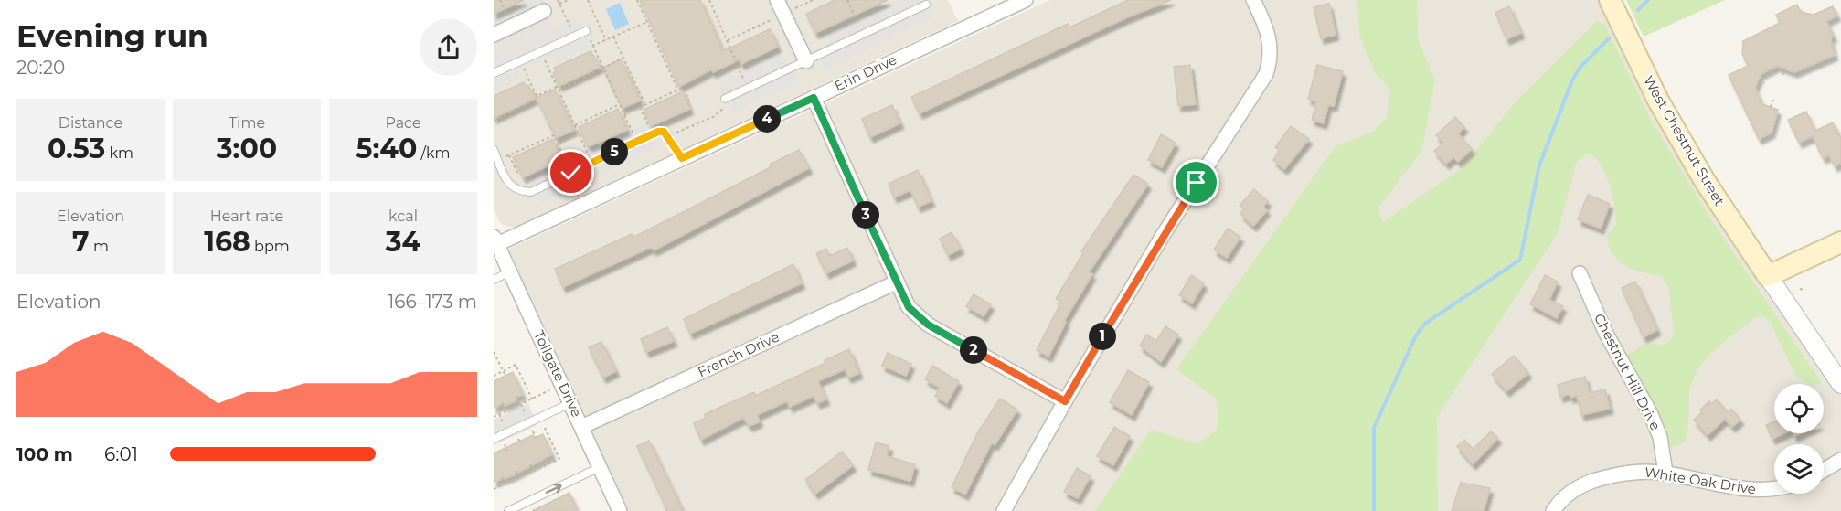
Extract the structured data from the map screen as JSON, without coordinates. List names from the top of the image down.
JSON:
{
  "streets": {
    "main road": ["West Chestnut Street"],
    "street": [
      "Erin Drive",
      "French Drive",
      "Chestnut Hill Drive",
      "Tollgate Drive",
      "White Oak Drive"
    ]
  },
  "crossings": [
    ["Erin Drive", "Tollgate Drive"],
    ["French Drive", "Tollgate Drive"],
    ["Chestnut Hill Drive", "White Oak Drive"]
  ],
  "page": {
    "heading": ["Evening run", "20:20"],
    "stats": [
      ["Distance", "0.53 km"],
      ["Time", "3:00"],
      ["Pace", "5:40 /km"],
      ["Elevation", "7 m"],
      ["Heart rate", "168 bpm"],
      ["kcal", "34"]
    ],
    "pins": [
      "4",
      "5",
      "3",
      "1",
      "2"
    ],
    "chart": ["Elevation", "166–173 m"],
    "list": [
      {
        "name": "100 m",
        "note": "6:01"
      }
    ]
  }
}
